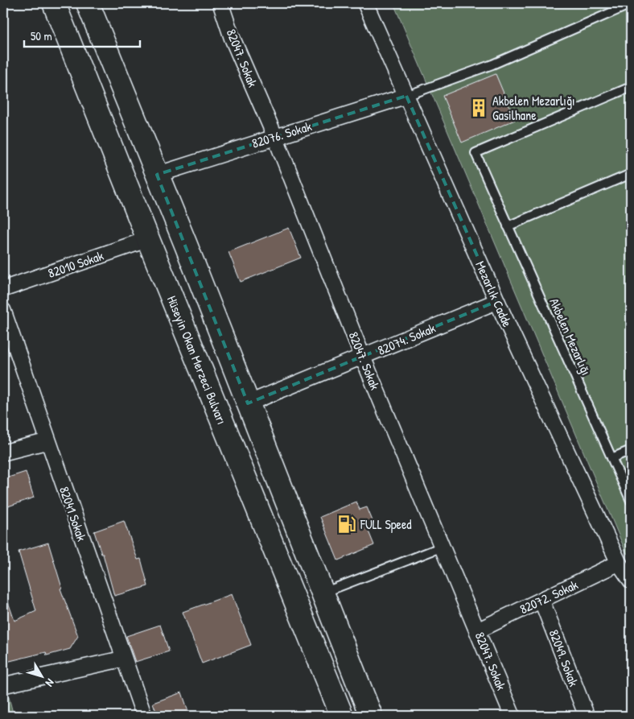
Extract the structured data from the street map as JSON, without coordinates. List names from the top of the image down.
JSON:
{
  "streets": {
    "main road": ["Hüseyin Okan Merzeci Bulvarı"],
    "street": [
      "82047. Sokak",
      "82076. Sokak",
      "82010 Sokak",
      "Mezarlık Cadde",
      "82074. Sokak",
      "82041 Sokak",
      "82072. Sokak",
      "82049. Sokak"
    ],
    "lane": ["Akbelen Mezarlığı"]
  },
  "crossings": [
    ["82047. Sokak", "82076. Sokak"],
    ["82047. Sokak", "82074. Sokak"],
    ["82047. Sokak", "82072. Sokak"],
    ["82076. Sokak", "Mezarlık Cadde"],
    ["82010 Sokak", "Hüseyin Okan Merzeci Bulvarı"],
    ["Mezarlık Cadde", "82074. Sokak"],
    ["Mezarlık Cadde", "82072. Sokak"],
    ["82072. Sokak", "82049. Sokak"]
  ],
  "places": {
    "building": ["Akbelen Mezarlığı Gasilhane"],
    "fuel station": ["FULL Speed"]
  },
  "scale_bar": "50 m",
  "north": "bottom right"
}
